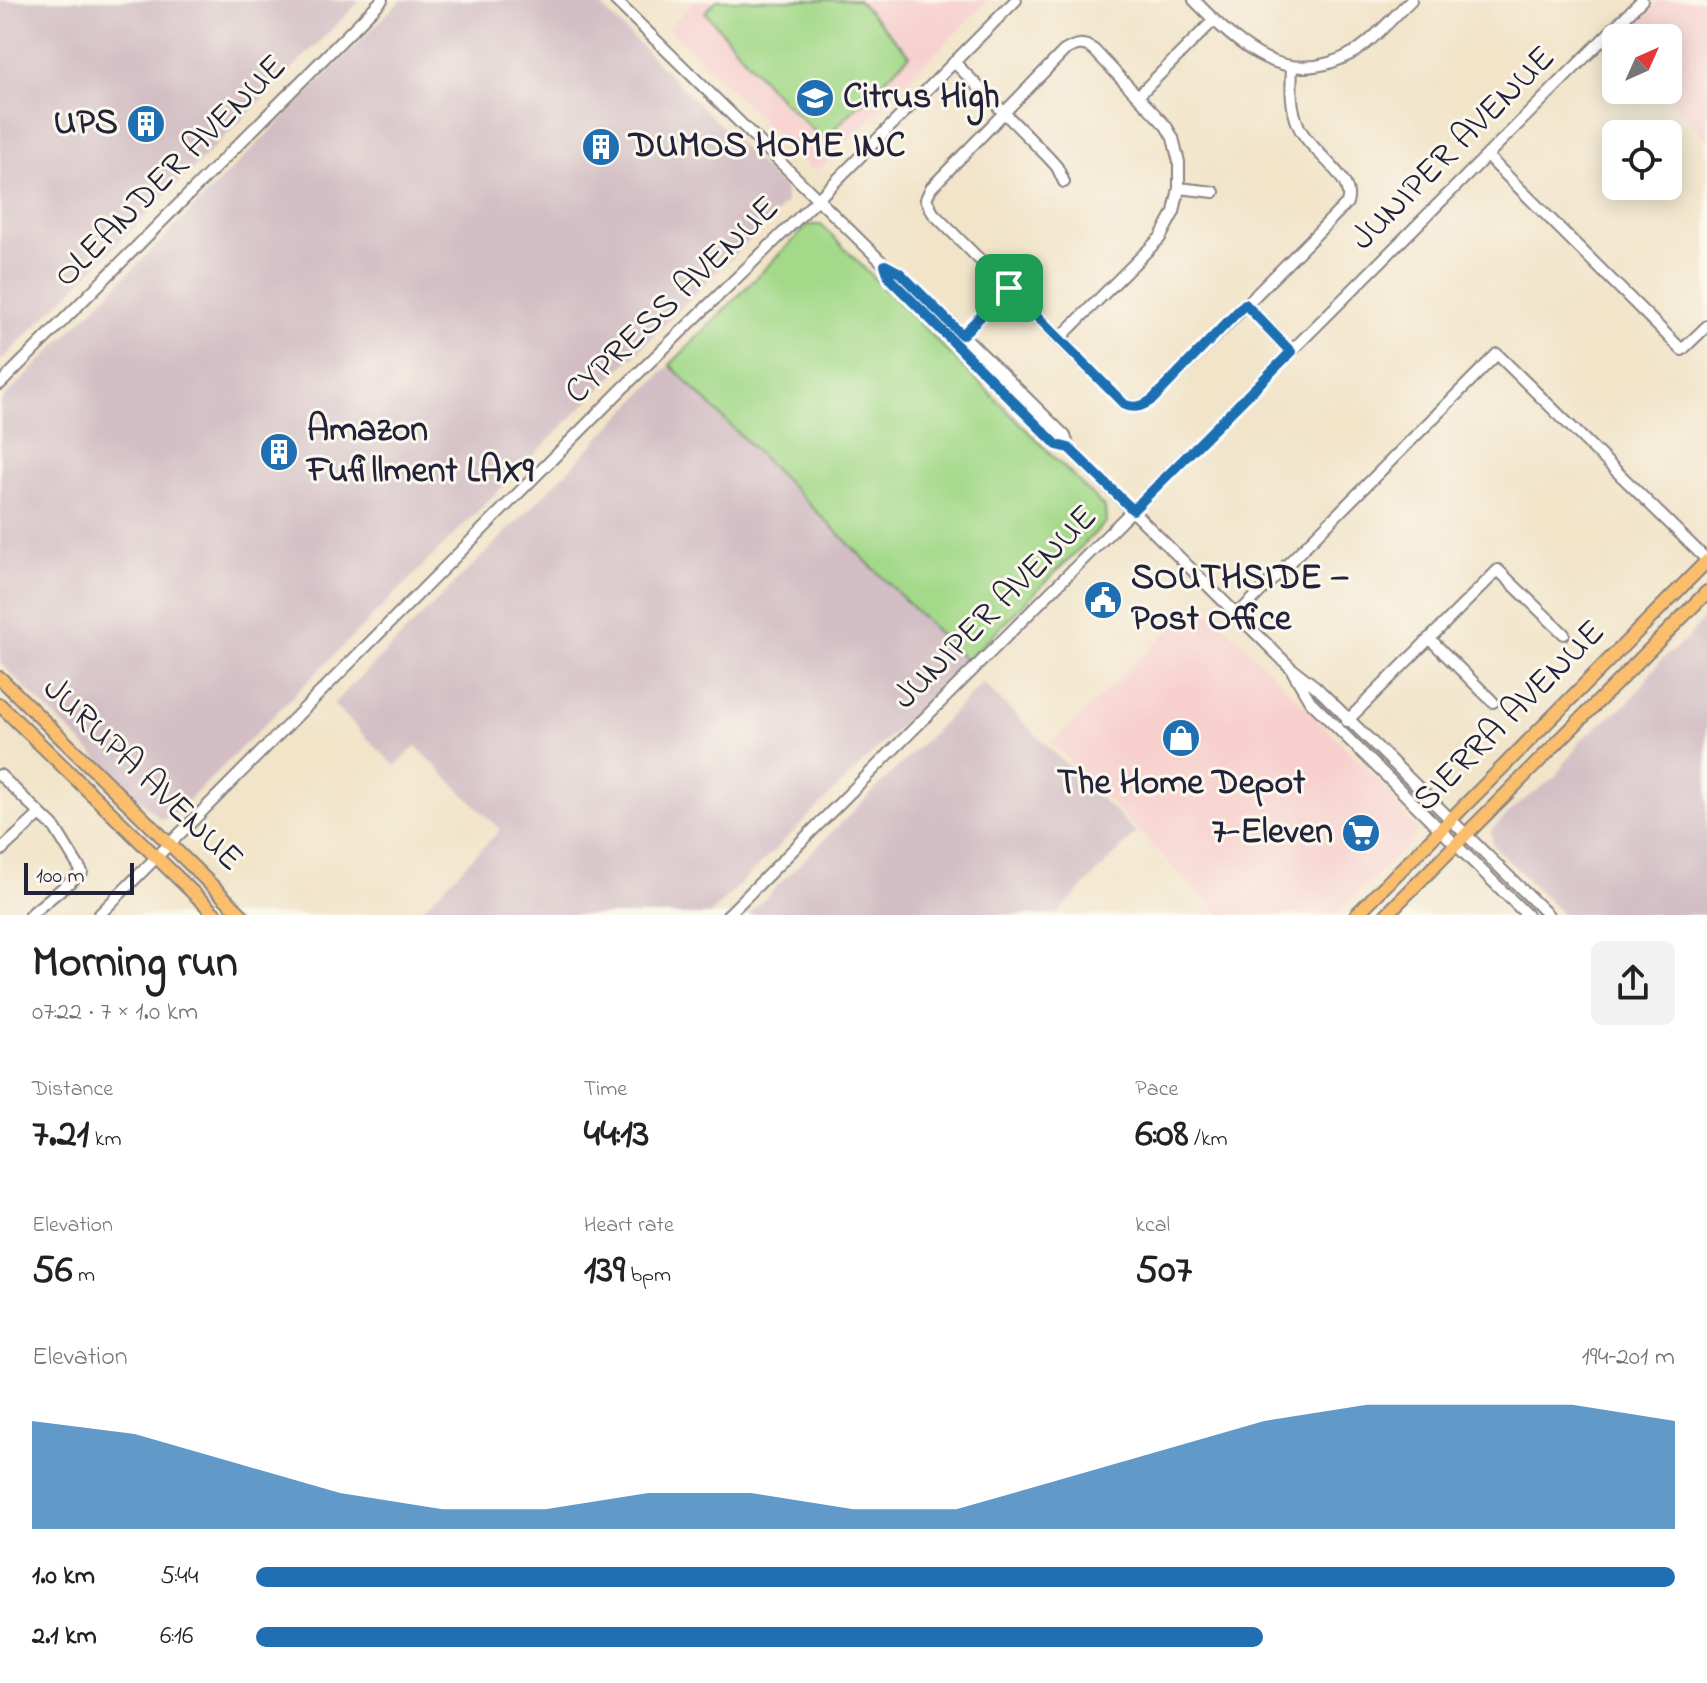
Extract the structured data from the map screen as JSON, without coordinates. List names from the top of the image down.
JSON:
{
  "streets": {
    "main road": ["SIERRA AVENUE", "JURUPA AVENUE"],
    "street": ["JUNIPER AVENUE", "OLEANDER AVENUE", "CYPRESS AVENUE"]
  },
  "crossings": [
    ["CYPRESS AVENUE", "JURUPA AVENUE"]
  ],
  "places": {
    "school or university": ["Citrus High"],
    "building": ["UPS", "DUMOS HOME INC", "Amazon Fufillment LAX9"],
    "public building": ["SOUTHSIDE — Post Office"],
    "shop": ["The Home Depot"],
    "supermarket": ["7-Eleven"]
  },
  "scale_bar": "100 m",
  "north": "top right",
  "page": {
    "scale": "100 m",
    "heading": ["Morning run", "07:22 · 7 × 1.0 km"],
    "stats": [
      ["Distance", "7.21 km"],
      ["Time", "44:13"],
      ["Pace", "6:08 /km"],
      ["Elevation", "56 m"],
      ["Heart rate", "139 bpm"],
      ["kcal", "507"]
    ],
    "chart": ["Elevation", "194–201 m"],
    "list": [
      {
        "name": "1.0 km",
        "note": "5:44"
      },
      {
        "name": "2.1 km",
        "note": "6:16"
      }
    ]
  }
}
